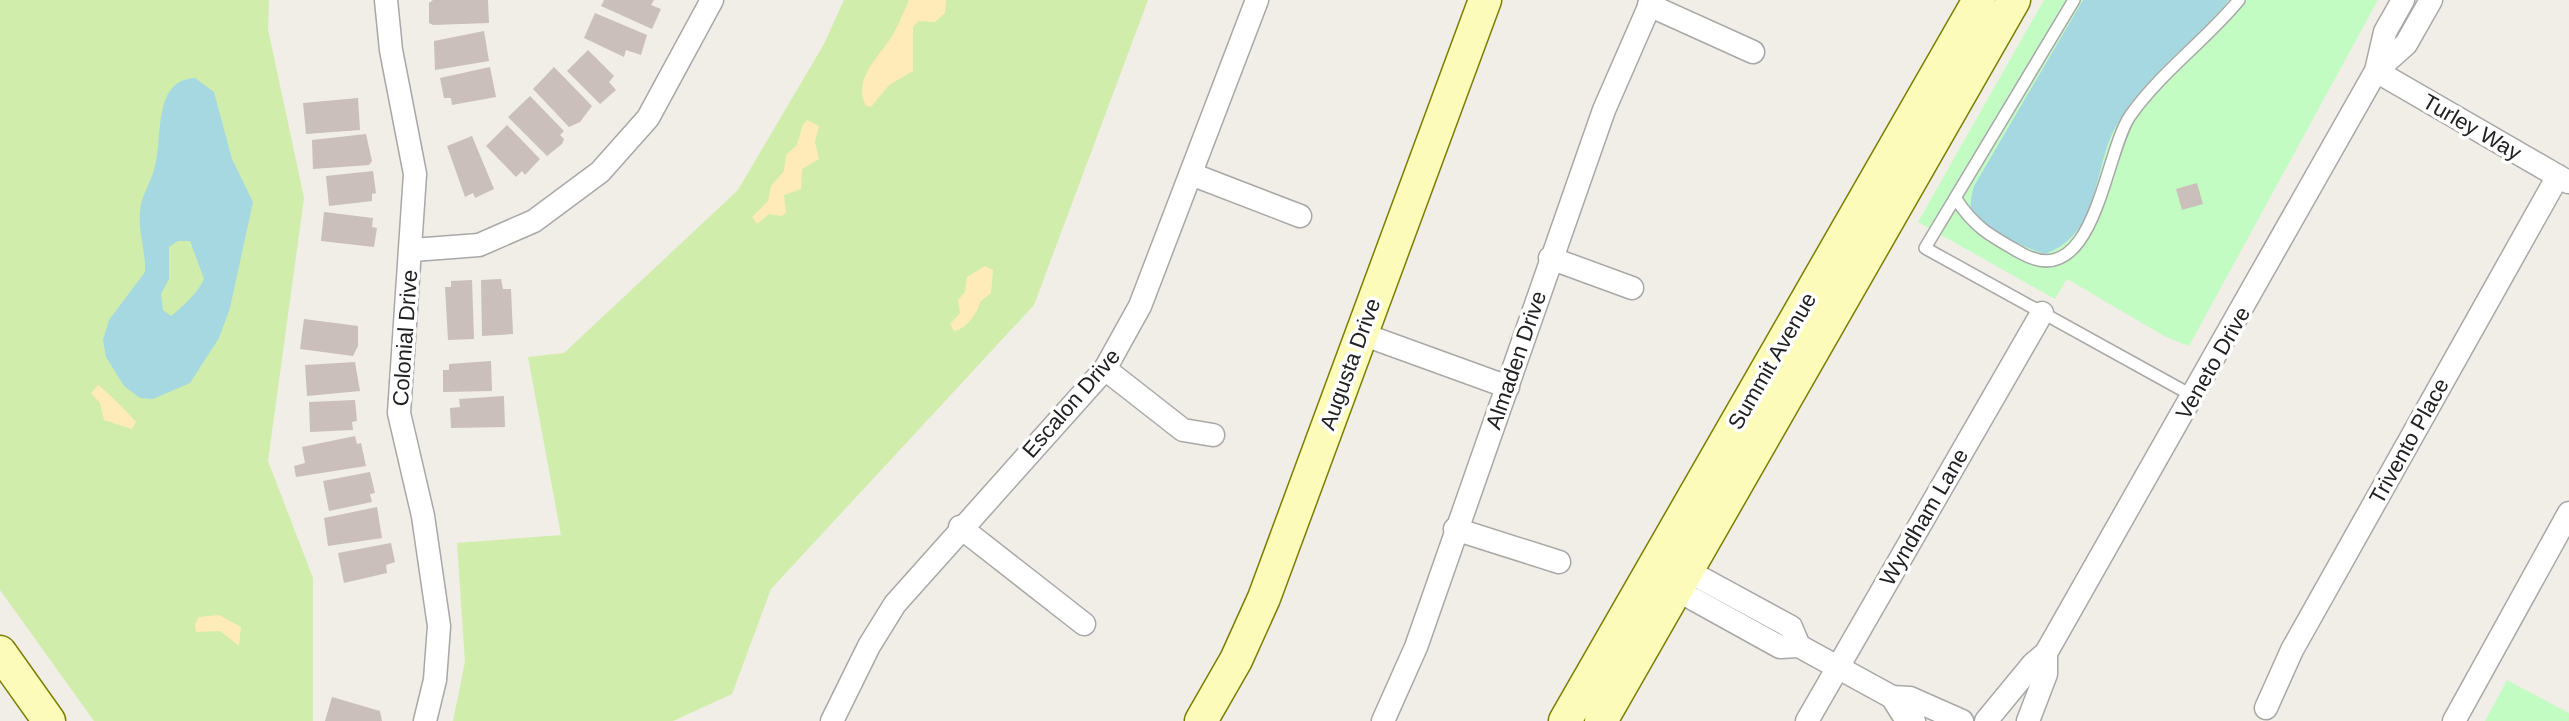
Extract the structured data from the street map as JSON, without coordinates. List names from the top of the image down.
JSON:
{
  "streets": {
    "main road": ["Summit Avenue", "Augusta Drive"],
    "street": [
      "Turley Way",
      "Colonial Drive",
      "Almaden Drive",
      "Veneto Drive",
      "Escalon Drive",
      "Trivento Place",
      "Wyndham Lane"
    ]
  },
  "crossings": [
    ["Turley Way", "Veneto Drive"],
    ["Turley Way", "Trivento Place"]
  ]
}
